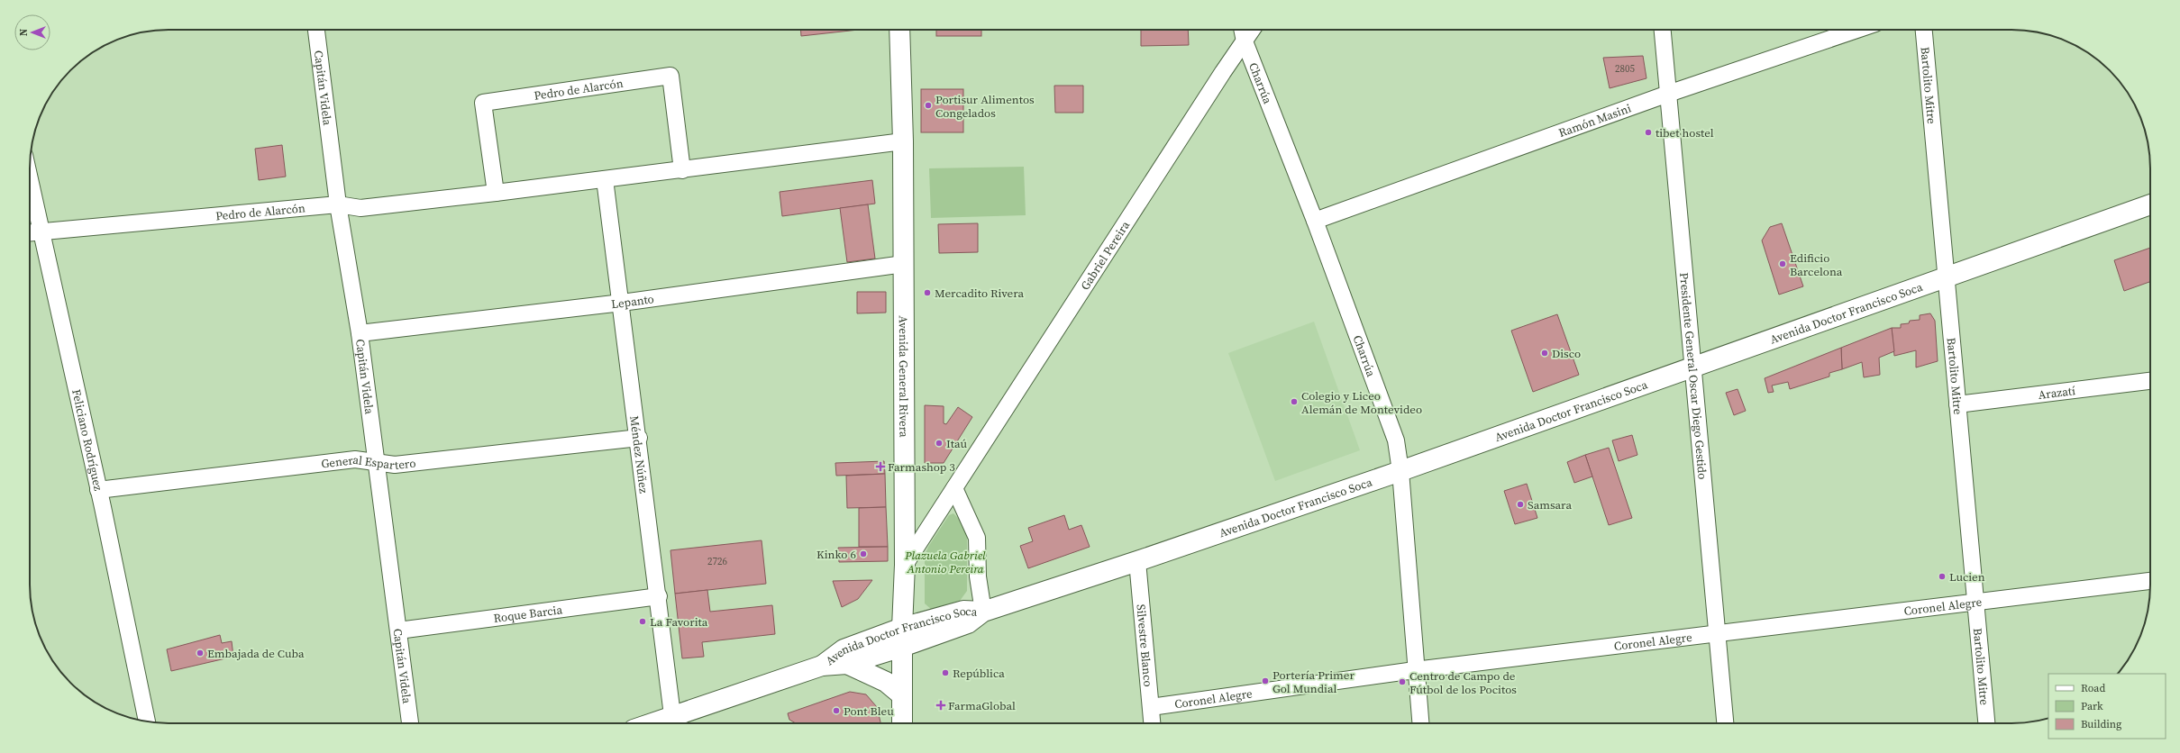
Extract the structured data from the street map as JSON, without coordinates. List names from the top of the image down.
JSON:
{
  "streets": {
    "street": [
      "Charrúa",
      "Bartolito Mitre",
      "Capitán Videla",
      "Pedro de Alarcón",
      "Ramón Masini",
      "Gabriel Pereira",
      "Lepanto",
      "Avenida Doctor Francisco Soca",
      "Avenida General Rivera",
      "Presidente General Oscar Diego Gestido",
      "Arazatí",
      "Feliciano Rodríguez",
      "Méndez Núñez",
      "General Espartero",
      "Coronel Alegre",
      "Roque Barcia",
      "Silvestre Blanco"
    ]
  },
  "crossings": [
    ["Charrúa", "Ramón Masini"],
    ["Charrúa", "Gabriel Pereira"],
    ["Charrúa", "Avenida Doctor Francisco Soca"],
    ["Charrúa", "Coronel Alegre"],
    ["Bartolito Mitre", "Avenida Doctor Francisco Soca"],
    ["Bartolito Mitre", "Arazatí"],
    ["Bartolito Mitre", "Coronel Alegre"],
    ["Capitán Videla", "Pedro de Alarcón"],
    ["Capitán Videla", "Lepanto"],
    ["Capitán Videla", "General Espartero"],
    ["Capitán Videla", "Roque Barcia"],
    ["Pedro de Alarcón", "Avenida General Rivera"],
    ["Pedro de Alarcón", "Feliciano Rodríguez"],
    ["Pedro de Alarcón", "Méndez Núñez"],
    ["Ramón Masini", "Presidente General Oscar Diego Gestido"],
    ["Gabriel Pereira", "Avenida General Rivera"],
    ["Lepanto", "Avenida General Rivera"],
    ["Lepanto", "Méndez Núñez"],
    ["Avenida Doctor Francisco Soca", "Avenida General Rivera"],
    ["Avenida Doctor Francisco Soca", "Presidente General Oscar Diego Gestido"],
    ["Avenida Doctor Francisco Soca", "Méndez Núñez"],
    ["Avenida Doctor Francisco Soca", "Silvestre Blanco"],
    ["Presidente General Oscar Diego Gestido", "Coronel Alegre"],
    ["Feliciano Rodríguez", "General Espartero"],
    ["Méndez Núñez", "General Espartero"],
    ["Méndez Núñez", "Roque Barcia"],
    ["Coronel Alegre", "Silvestre Blanco"]
  ],
  "parks": ["Plazuela Gabriel Antonio Pereira"],
  "places": {
    "other": [
      "Portisur Alimentos Congelados",
      "tibet hostel",
      "Edificio Barcelona",
      "Mercadito Rivera",
      "Disco",
      "Colegio y Liceo Alemán de Montevideo",
      "Itaú",
      "Samsara",
      "Kinko 6",
      "Lucien",
      "La Favorita",
      "Embajada de Cuba",
      "República",
      "Portería Primer Gol Mundial",
      "Centro de Campo de Fútbol de los Pocitos",
      "Pont Bleu"
    ],
    "health": ["Farmashop 3", "FarmaGlobal"]
  },
  "house_numbers": ["2805", "2726"],
  "legend": ["Road", "Park", "Building"],
  "north": "left"
}
